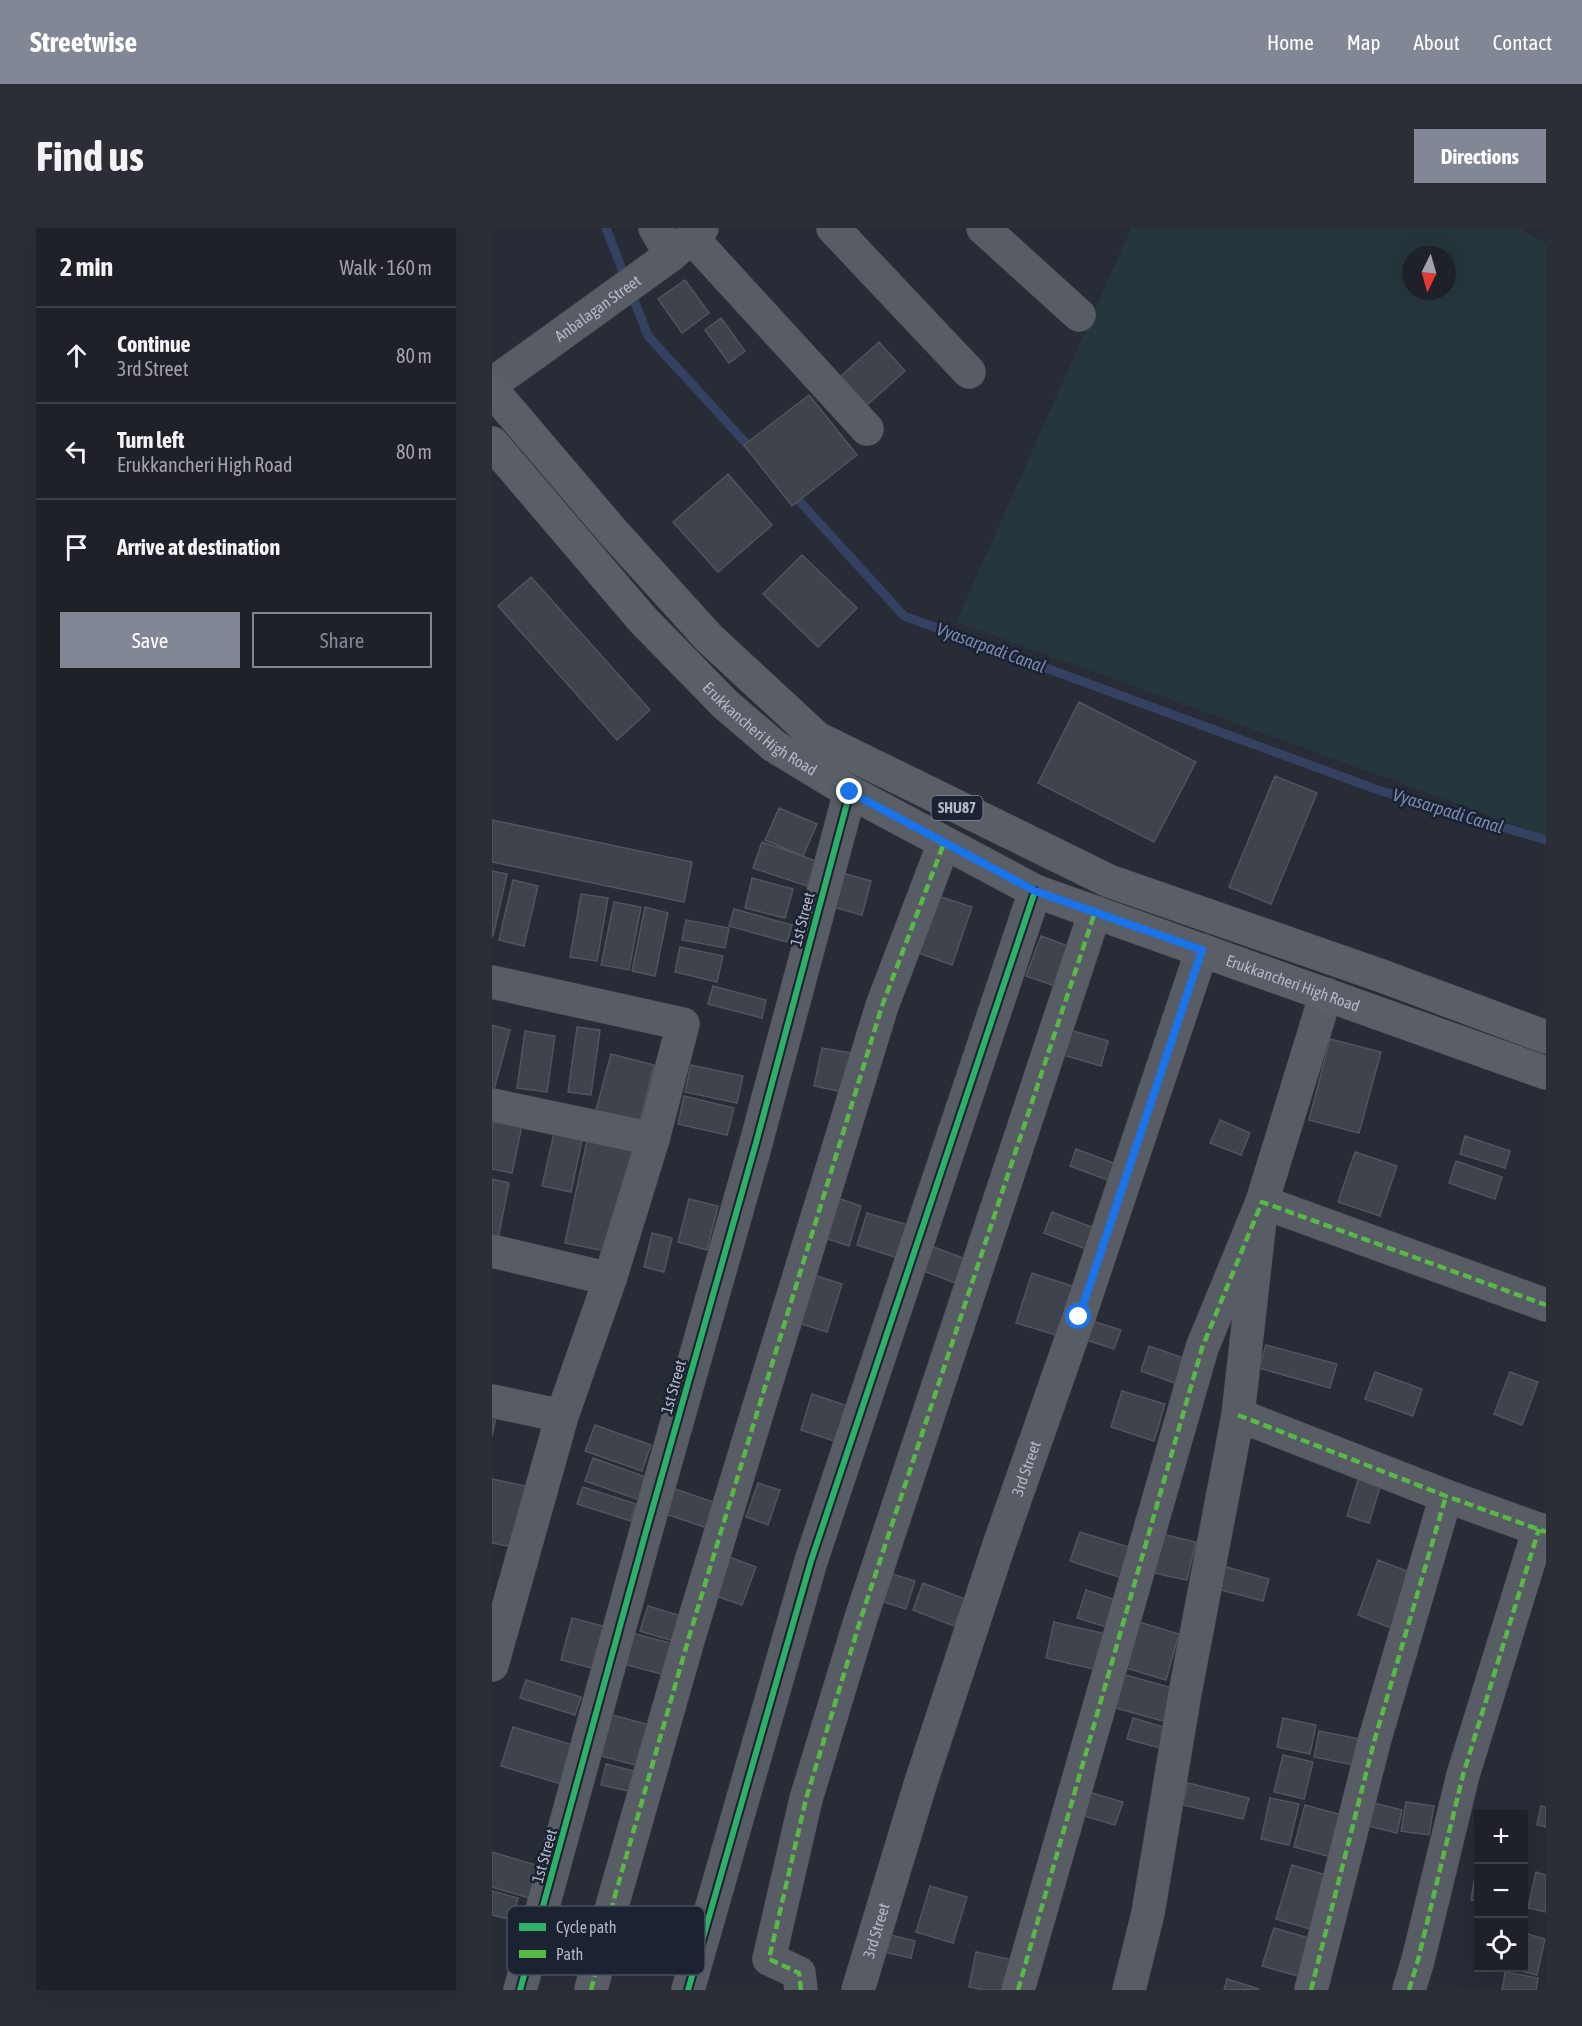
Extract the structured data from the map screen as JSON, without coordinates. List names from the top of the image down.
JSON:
{
  "streets": {
    "main road": ["Erukkancheri High Road", "SHU87"],
    "street": ["Anbalagan Street", "1st Street", "3rd Street"]
  },
  "crossings": [
    ["Erukkancheri High Road", "1st Street"],
    ["Erukkancheri High Road", "3rd Street"]
  ],
  "water": ["Vyasarpadi Canal"],
  "legend": ["Cycle path", "Path"],
  "north": "bottom",
  "page": {
    "header": "Streetwise",
    "nav": [
      "Home",
      "Map",
      "About",
      "Contact"
    ],
    "buttons": [
      "Directions",
      ["Save", "Share"]
    ],
    "title": "Find us",
    "heading": ["2 min", "Walk · 160 m"],
    "list": [
      ["Continue", "3rd Street", "80 m"],
      ["Turn left", "Erukkancheri High Road", "80 m"],
      "Arrive at destination"
    ],
    "map_buttons": ["+", "−"]
  }
}
